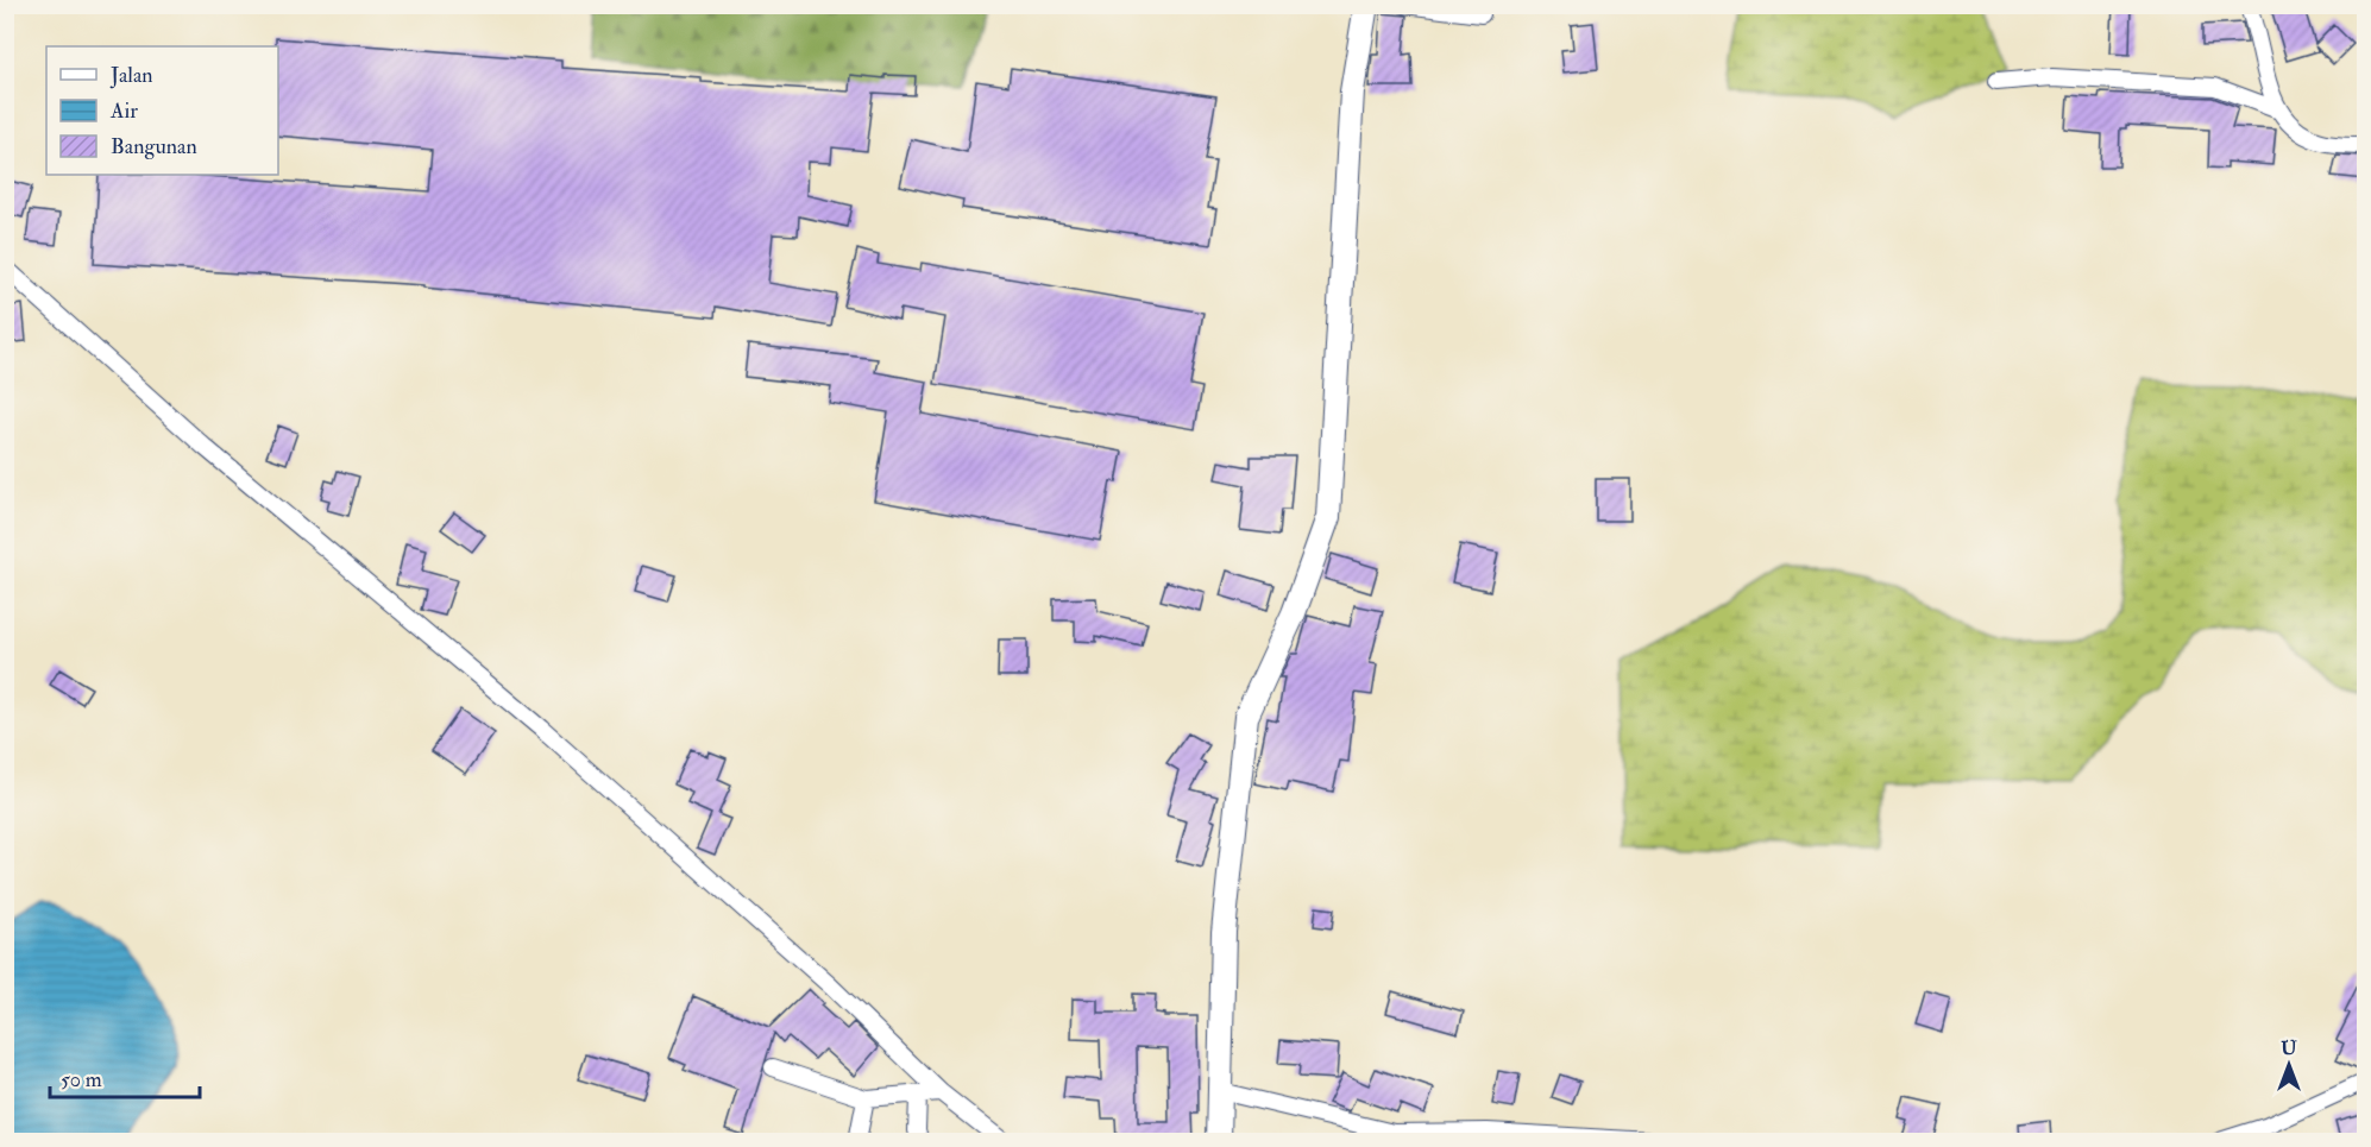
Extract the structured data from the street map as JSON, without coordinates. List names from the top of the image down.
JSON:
{
  "legend": ["Jalan", "Air", "Bangunan"],
  "scale_bar": "50 m",
  "north": "top"
}
